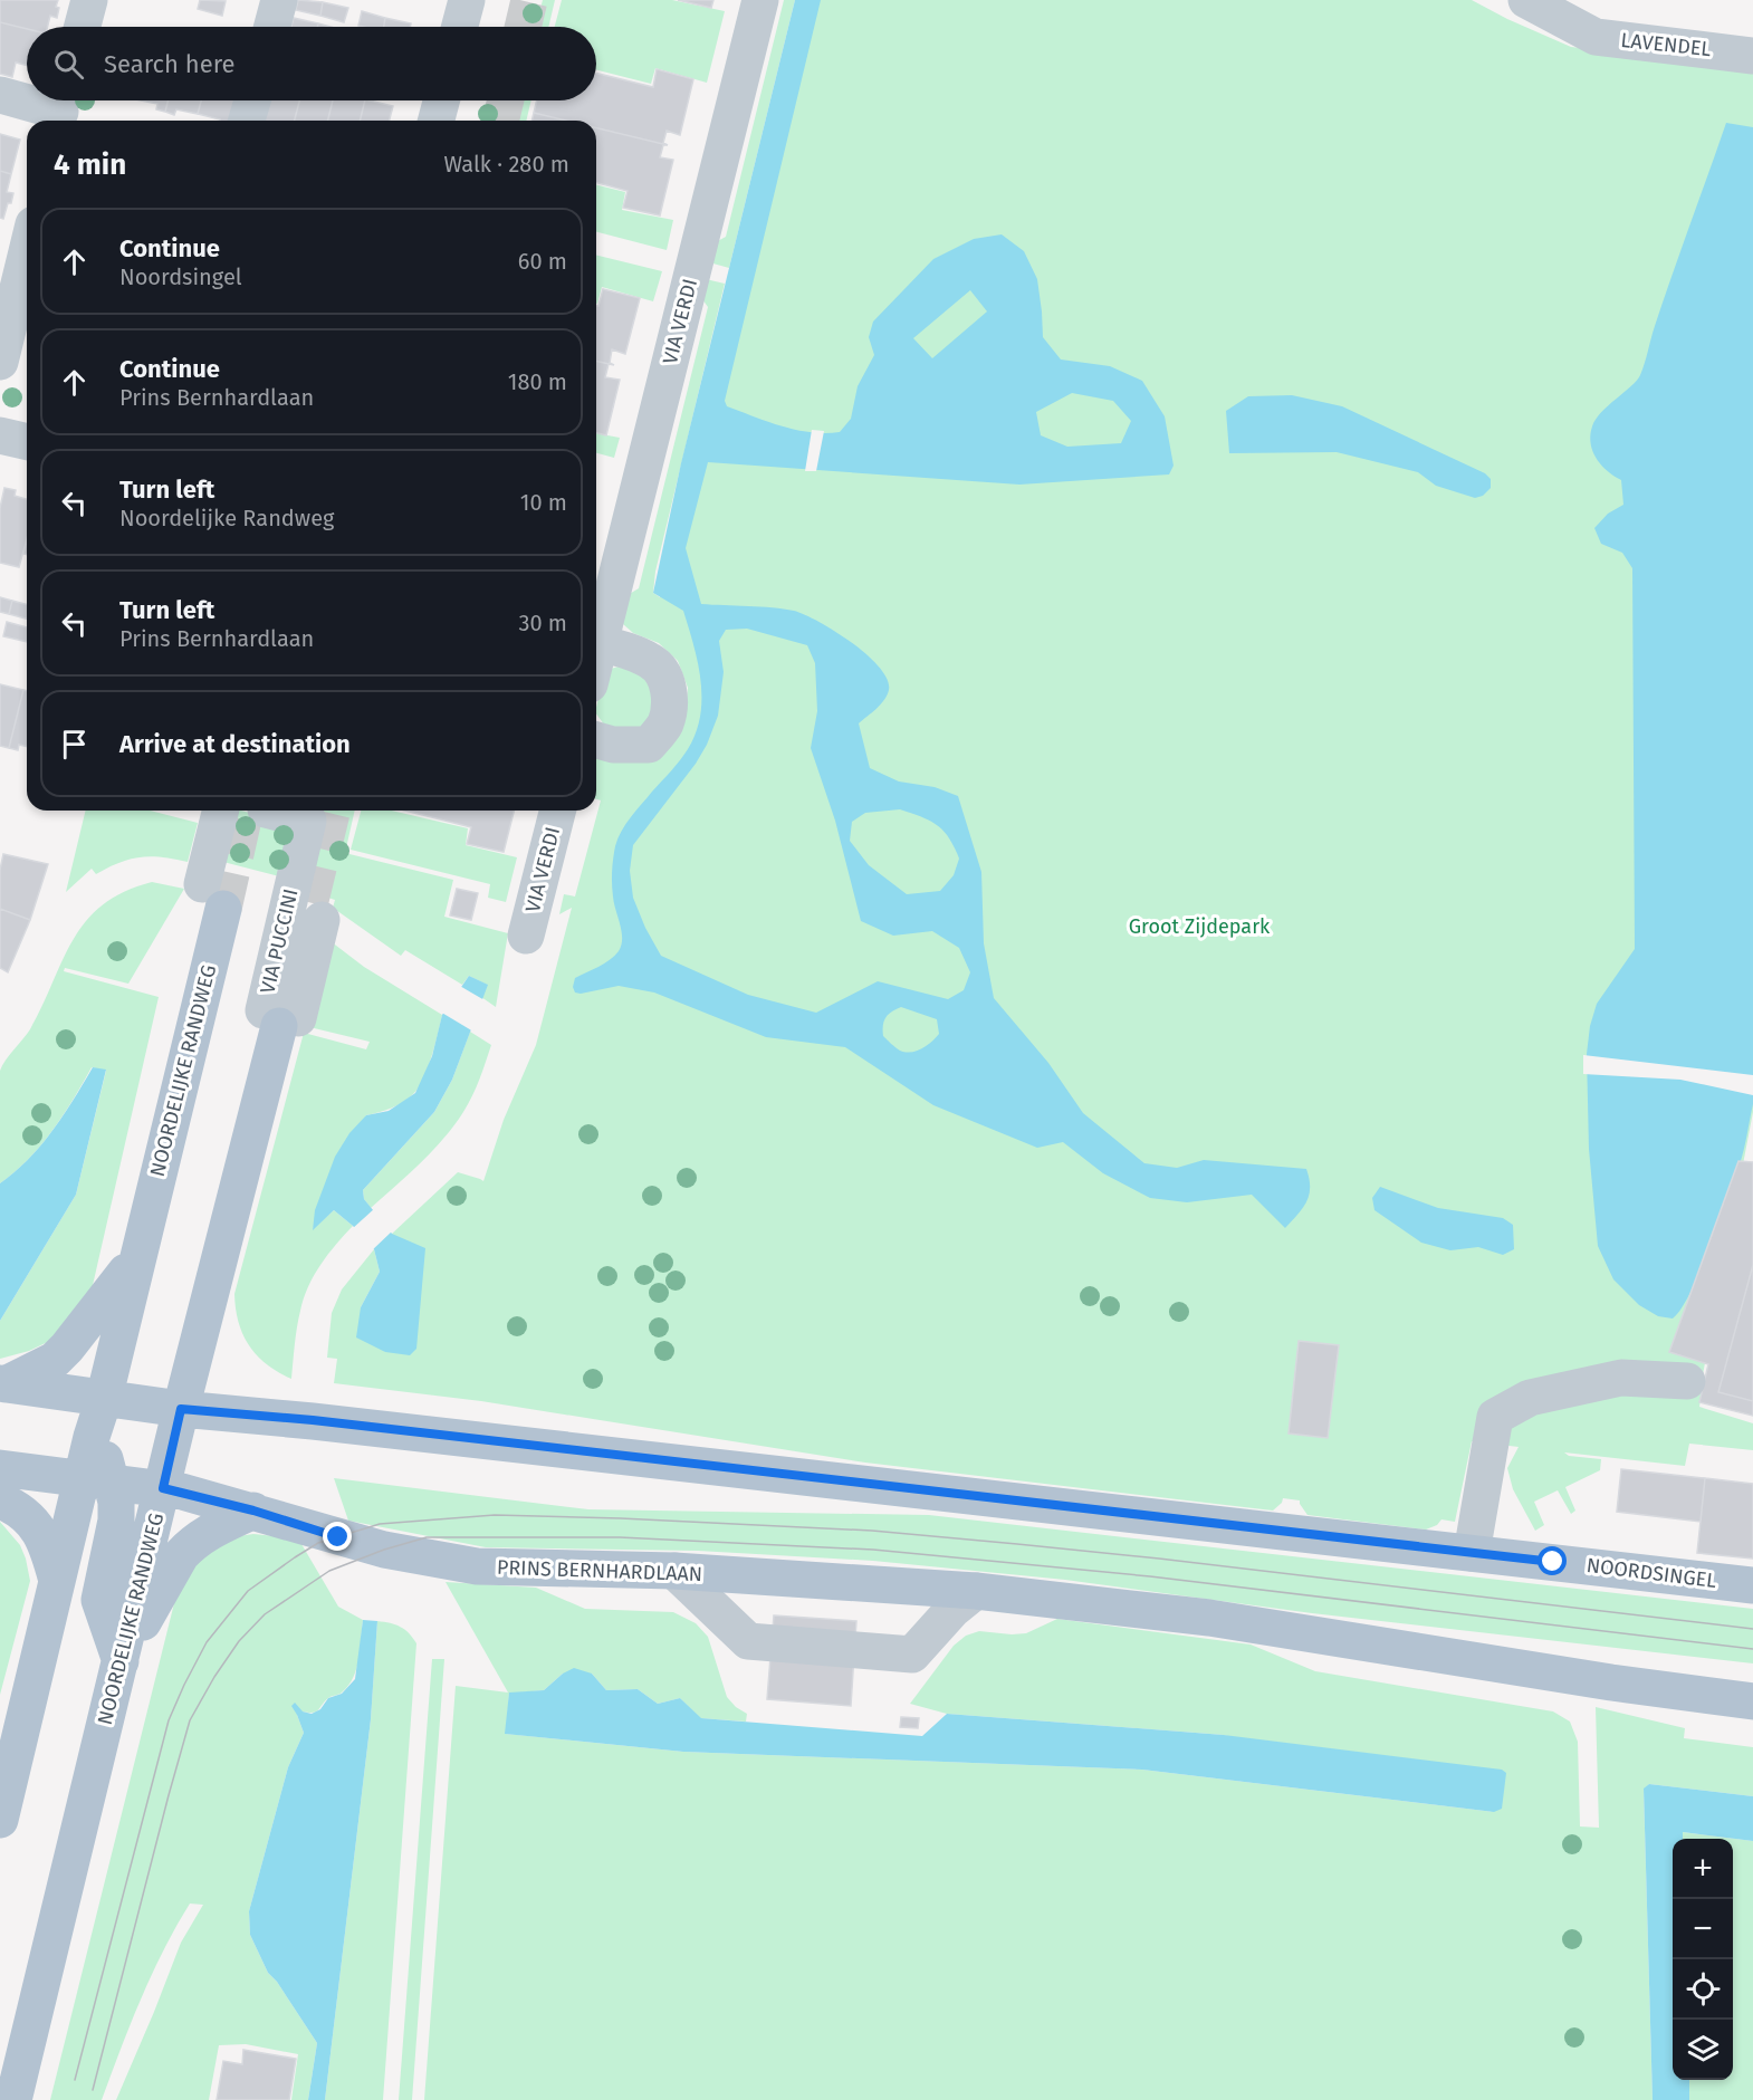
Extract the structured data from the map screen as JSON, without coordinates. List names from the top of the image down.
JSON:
{
  "streets": {
    "main road": ["NOORDELIJKE RANDWEG", "PRINS BERNHARDLAAN", "NOORDSINGEL"],
    "street": ["LAVENDEL", "VIA VERDI", "VIA PUCCINI"]
  },
  "crossings": [
    ["NOORDELIJKE RANDWEG", "PRINS BERNHARDLAAN"],
    ["NOORDELIJKE RANDWEG", "NOORDSINGEL"]
  ],
  "parks": ["Groot Zijdepark"],
  "page": {
    "search": "Search here",
    "heading": ["4 min", "Walk · 280 m"],
    "list": [
      ["Continue", "Noordsingel", "60 m"],
      ["Continue", "Prins Bernhardlaan", "180 m"],
      ["Turn left", "Noordelijke Randweg", "10 m"],
      ["Turn left", "Prins Bernhardlaan", "30 m"],
      "Arrive at destination"
    ],
    "map_buttons": ["+", "−"]
  }
}
